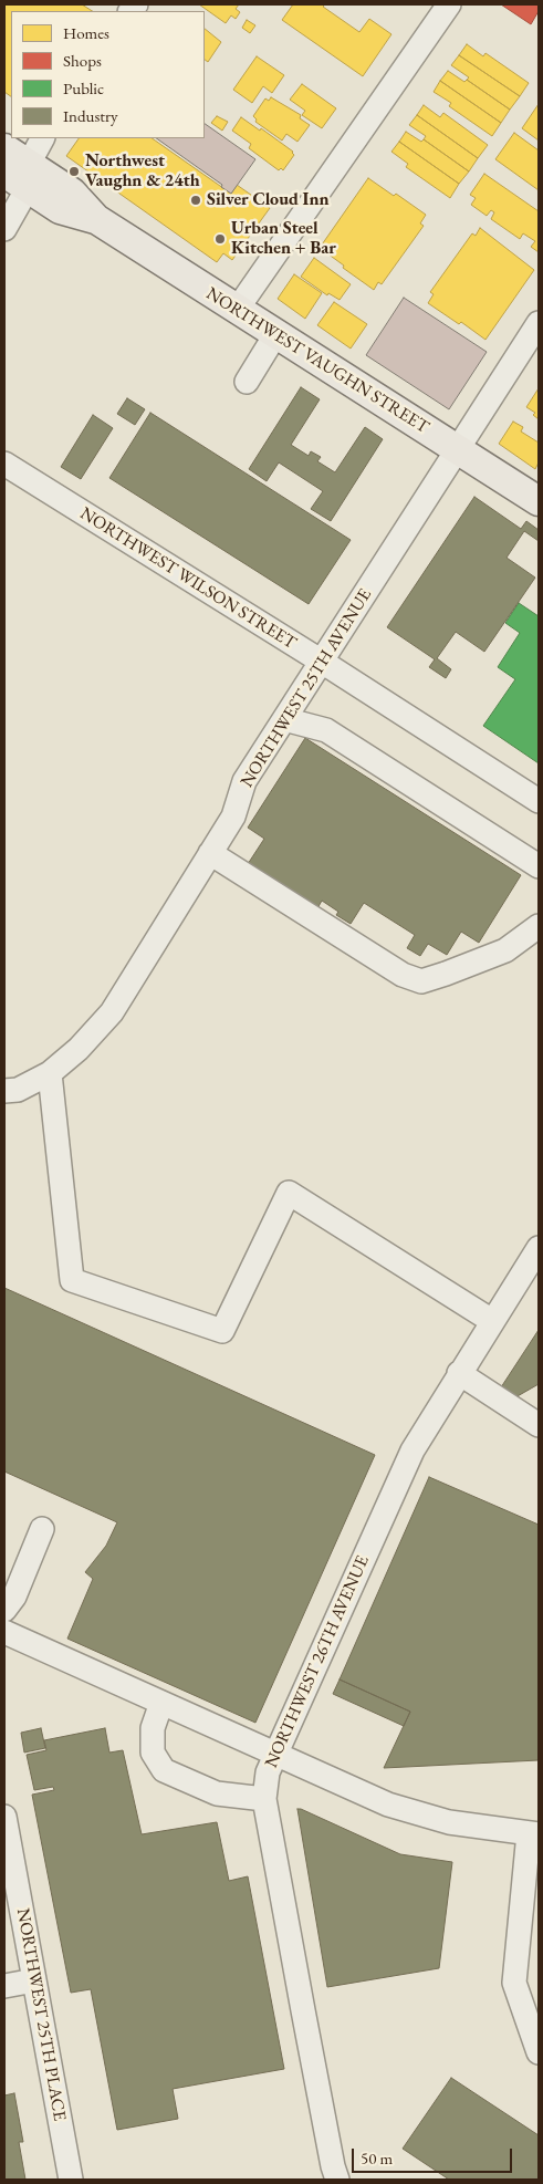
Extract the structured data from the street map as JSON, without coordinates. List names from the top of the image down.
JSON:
{
  "streets": {
    "main road": ["NORTHWEST VAUGHN STREET"],
    "street": [
      "NORTHWEST WILSON STREET",
      "NORTHWEST 25TH AVENUE",
      "NORTHWEST 26TH AVENUE",
      "NORTHWEST 25TH PLACE"
    ]
  },
  "crossings": [
    ["NORTHWEST VAUGHN STREET", "NORTHWEST 25TH AVENUE"],
    ["NORTHWEST WILSON STREET", "NORTHWEST 25TH AVENUE"]
  ],
  "places": ["Northwest Vaughn & 24th", "Silver Cloud Inn", "Urban Steel Kitchen + Bar"],
  "legend": [
    "Homes",
    "Shops",
    "Public",
    "Industry"
  ],
  "scale_bar": "50 m"
}
